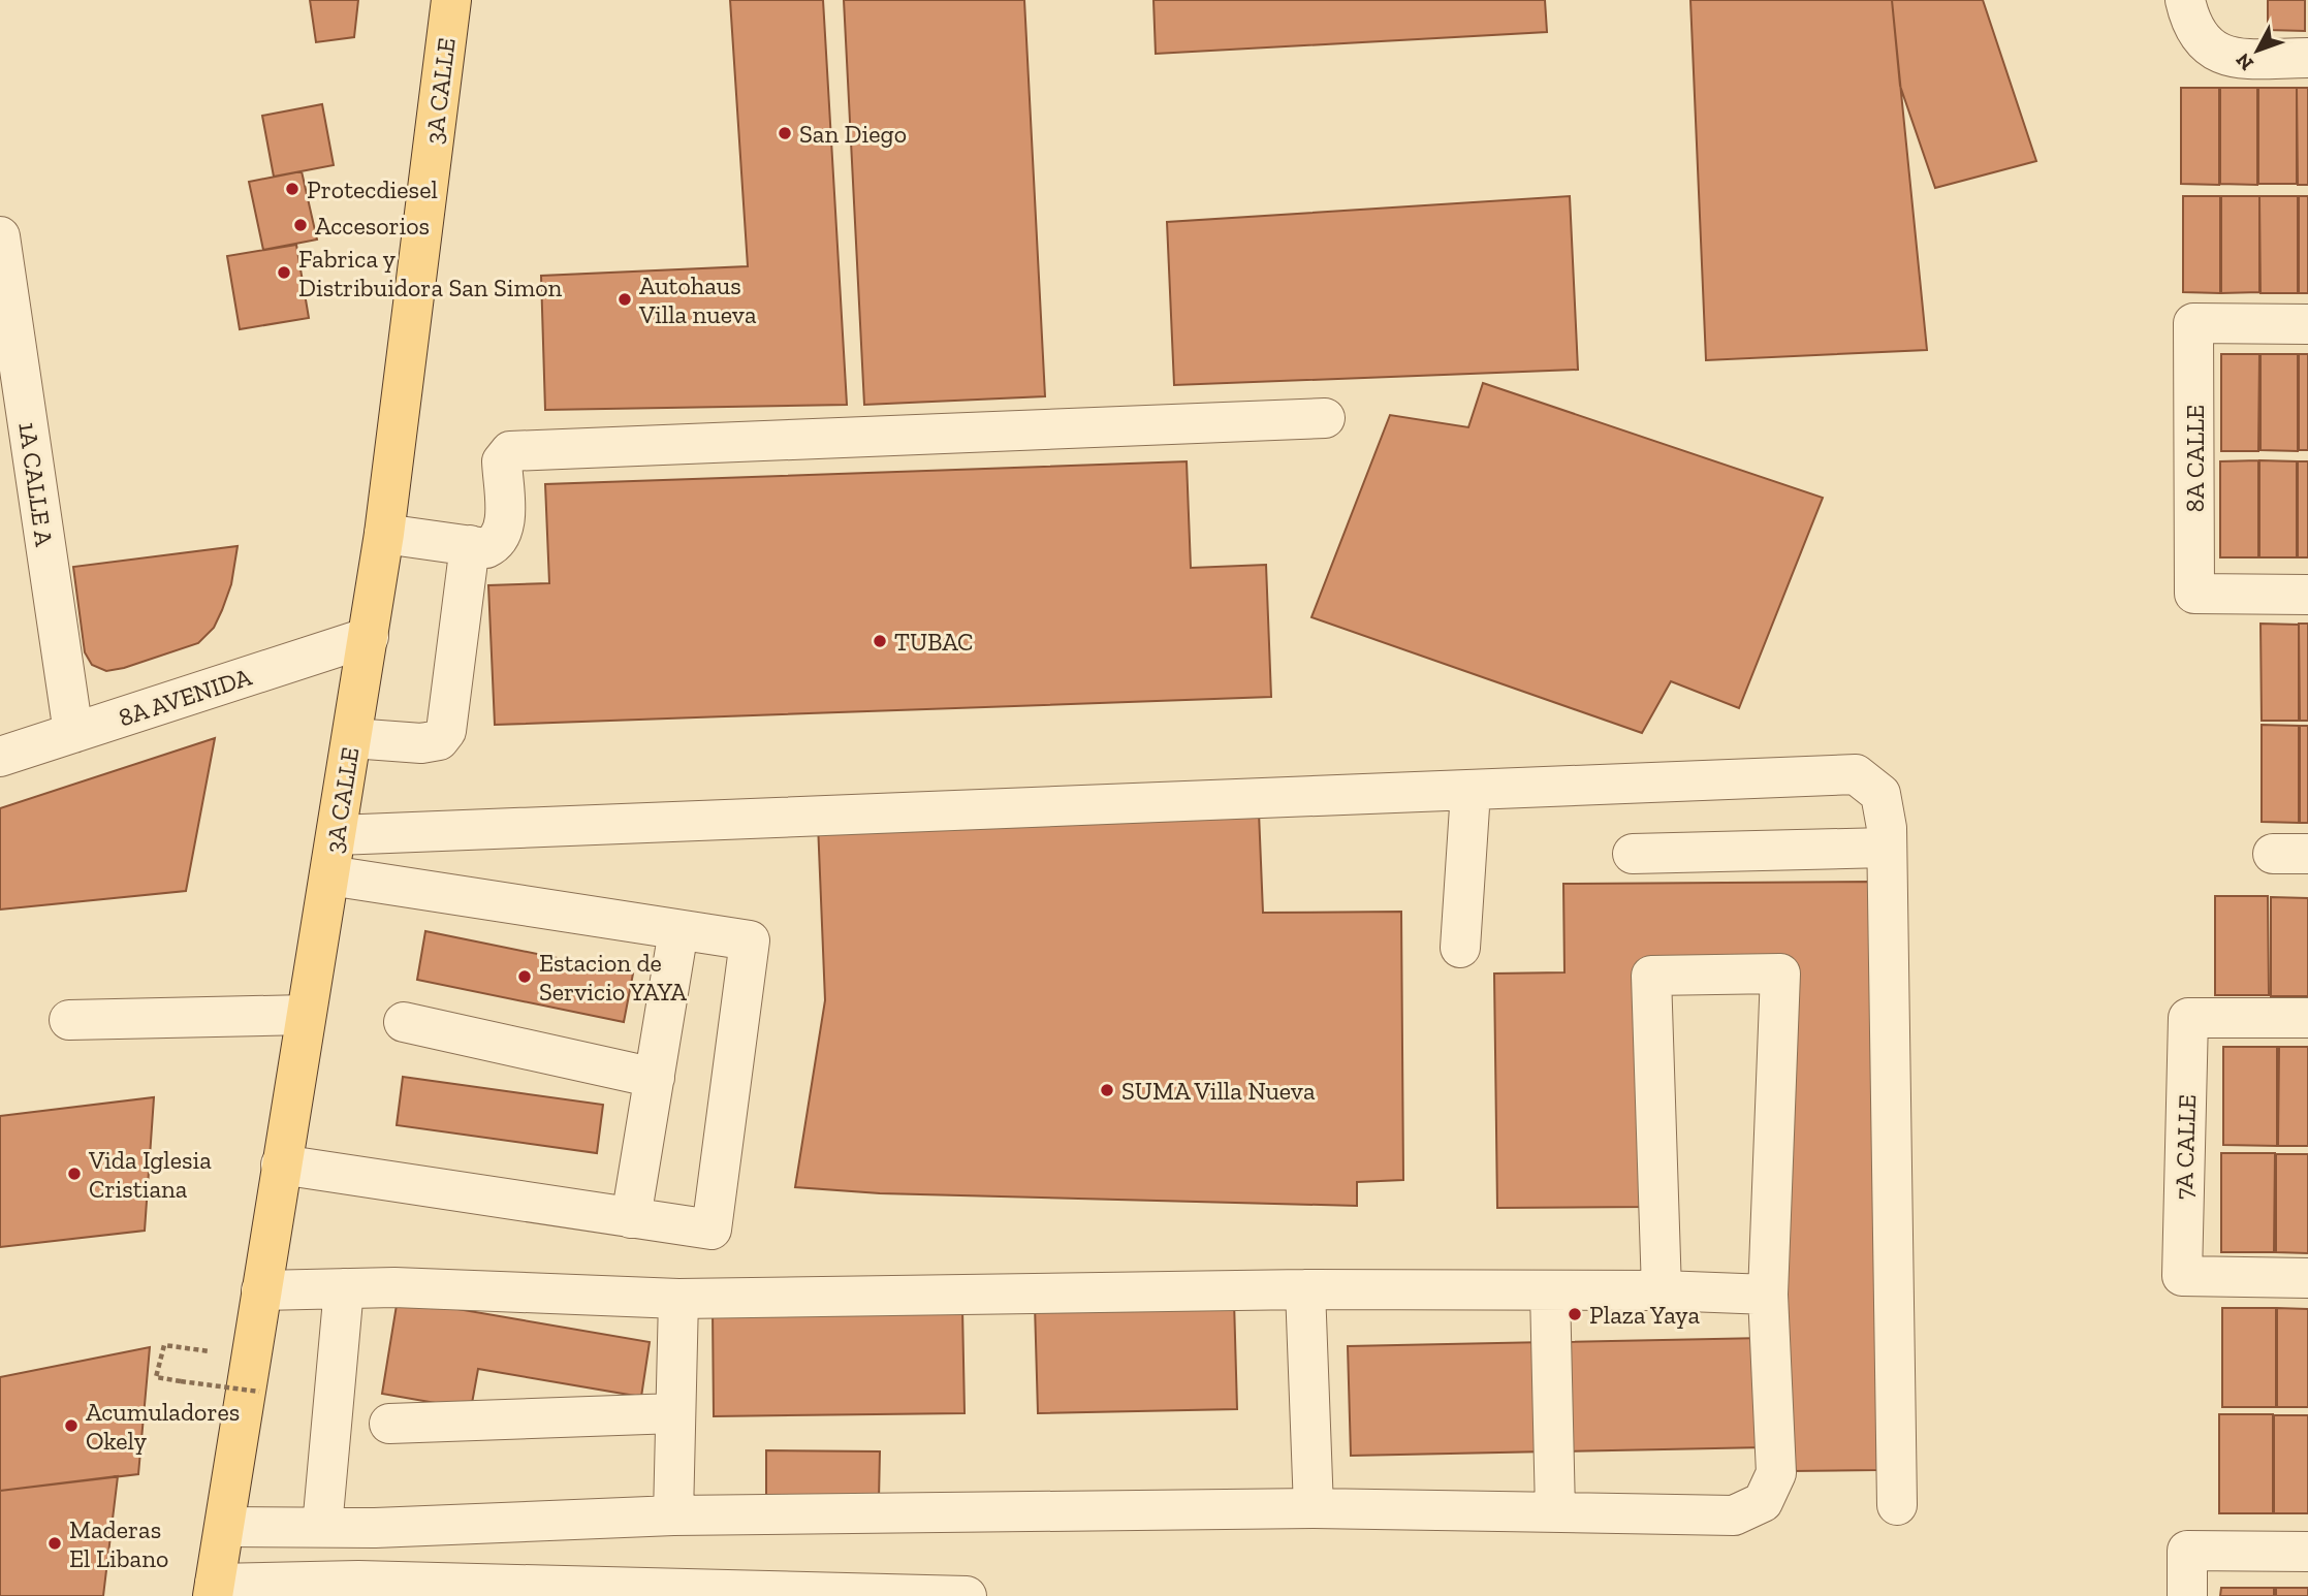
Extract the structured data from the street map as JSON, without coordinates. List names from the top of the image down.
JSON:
{
  "streets": {
    "main road": ["3A CALLE"],
    "street": [
      "8A CALLE",
      "1A CALLE A",
      "8A AVENIDA",
      "7A CALLE"
    ]
  },
  "crossings": [
    ["3A CALLE", "8A AVENIDA"],
    ["1A CALLE A", "8A AVENIDA"]
  ],
  "places": [
    "San Diego",
    "Protecdiesel",
    "Accesorios",
    "Fabrica y Distribuidora San Simon",
    "Autohaus Villa nueva",
    "TUBAC",
    "Estacion de Servicio YAYA",
    "SUMA Villa Nueva",
    "Vida Iglesia Cristiana",
    "Plaza Yaya",
    "Acumuladores Okely",
    "Maderas El Libano"
  ],
  "north": "bottom left"
}
